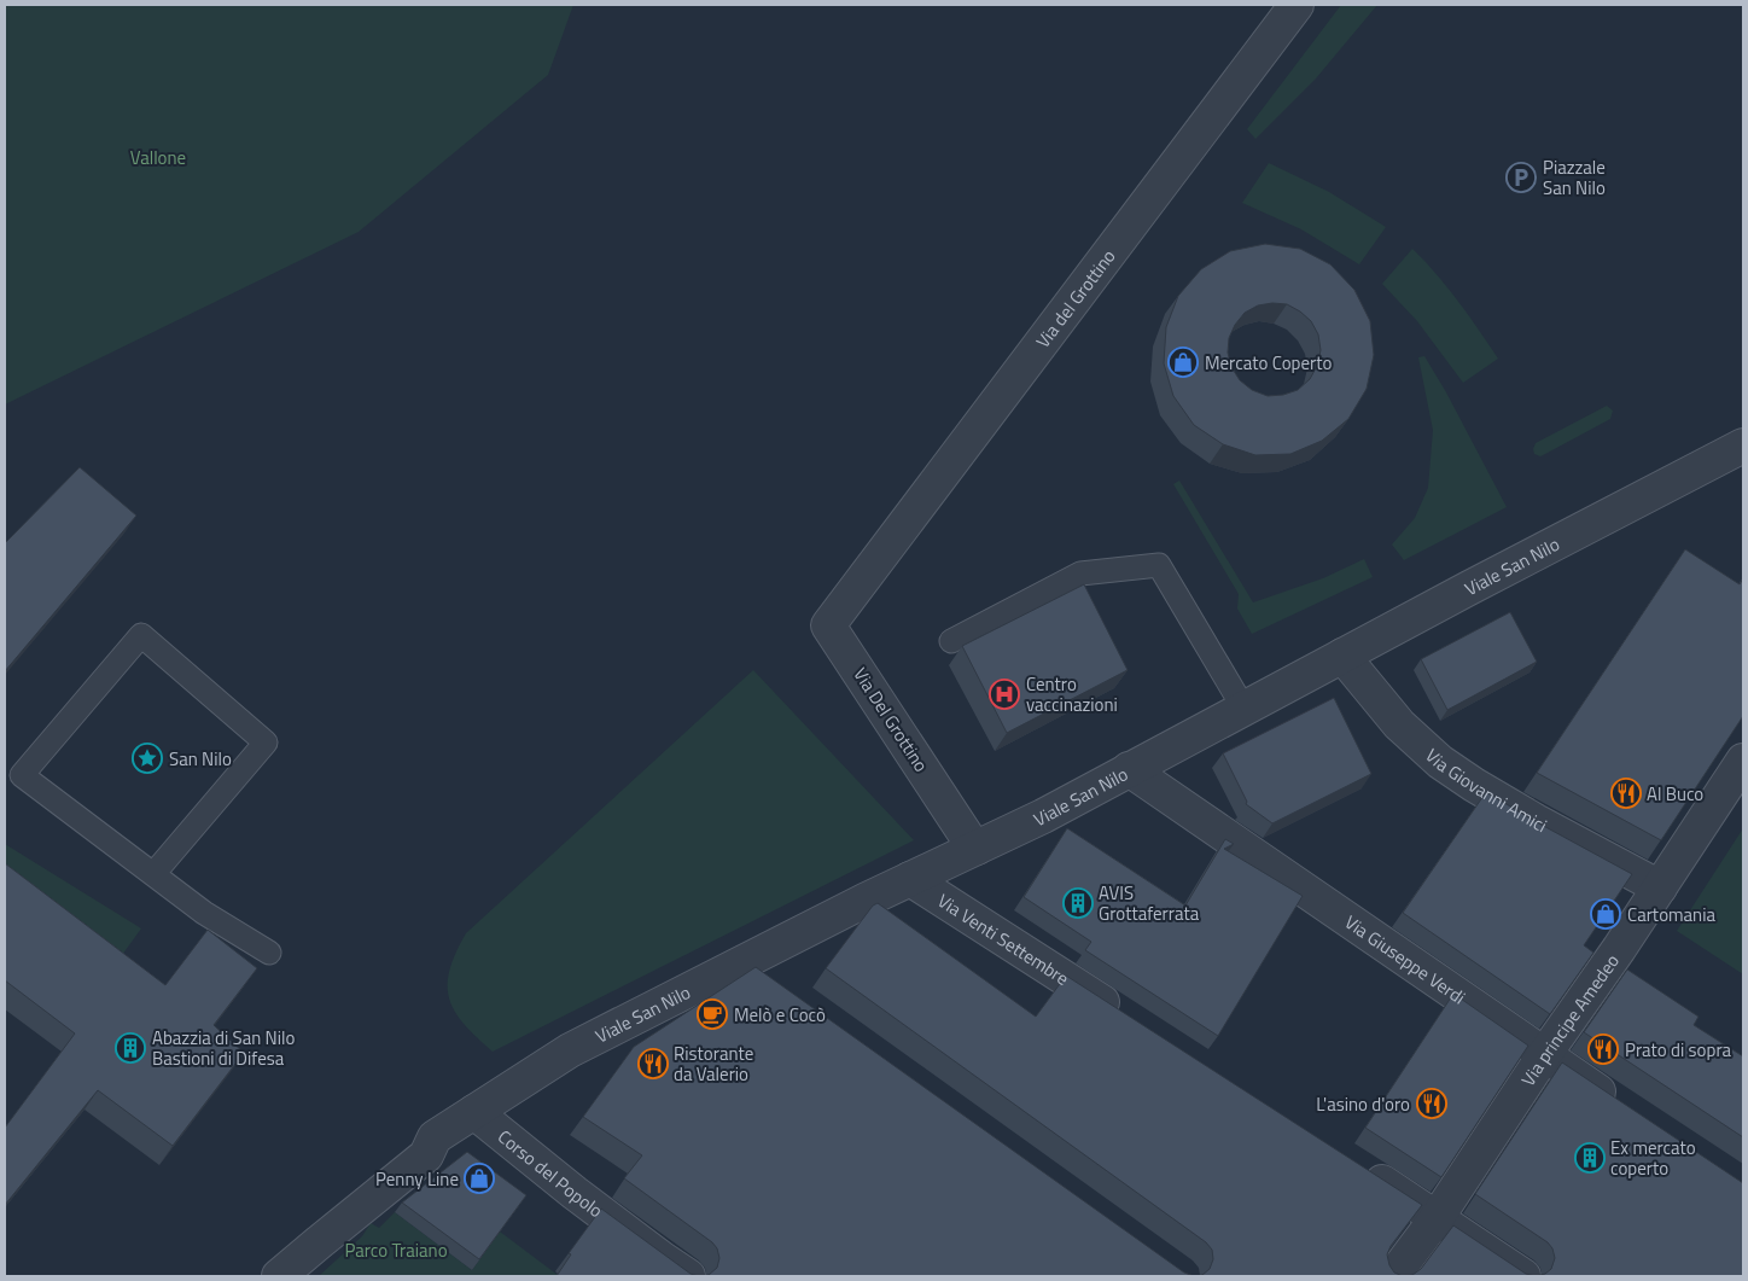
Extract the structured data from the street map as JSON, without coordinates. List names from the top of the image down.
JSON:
{
  "streets": {
    "street": [
      "Via del Grottino",
      "Viale San Nilo",
      "Via Del Grottino",
      "Via Giovanni Amici",
      "Via Venti Settembre",
      "Via Giuseppe Verdi",
      "Via principe Amedeo",
      "Corso del Popolo"
    ]
  },
  "crossings": [
    ["Via del Grottino", "Via Del Grottino"],
    ["Viale San Nilo", "Via Del Grottino"],
    ["Viale San Nilo", "Via Giovanni Amici"],
    ["Viale San Nilo", "Via Venti Settembre"],
    ["Viale San Nilo", "Via Giuseppe Verdi"],
    ["Viale San Nilo", "Corso del Popolo"],
    ["Via Giovanni Amici", "Via principe Amedeo"],
    ["Via Giuseppe Verdi", "Via principe Amedeo"]
  ],
  "parks": ["Vallone", "Parco Traiano"],
  "places": {
    "parking": ["Piazzale San Nilo"],
    "shop": ["Mercato Coperto", "Cartomania", "Penny Line"],
    "hospital": ["Centro vaccinazioni"],
    "place": ["San Nilo"],
    "restaurant": [
      "Al Buco",
      "Prato di sopra",
      "Ristorante da Valerio",
      "L'asino d'oro"
    ],
    "building": ["AVIS Grottaferrata", "Abazzia di San Nilo Bastioni di Difesa", "Ex mercato coperto"],
    "cafe": ["Melò e Cocò"]
  }
}
